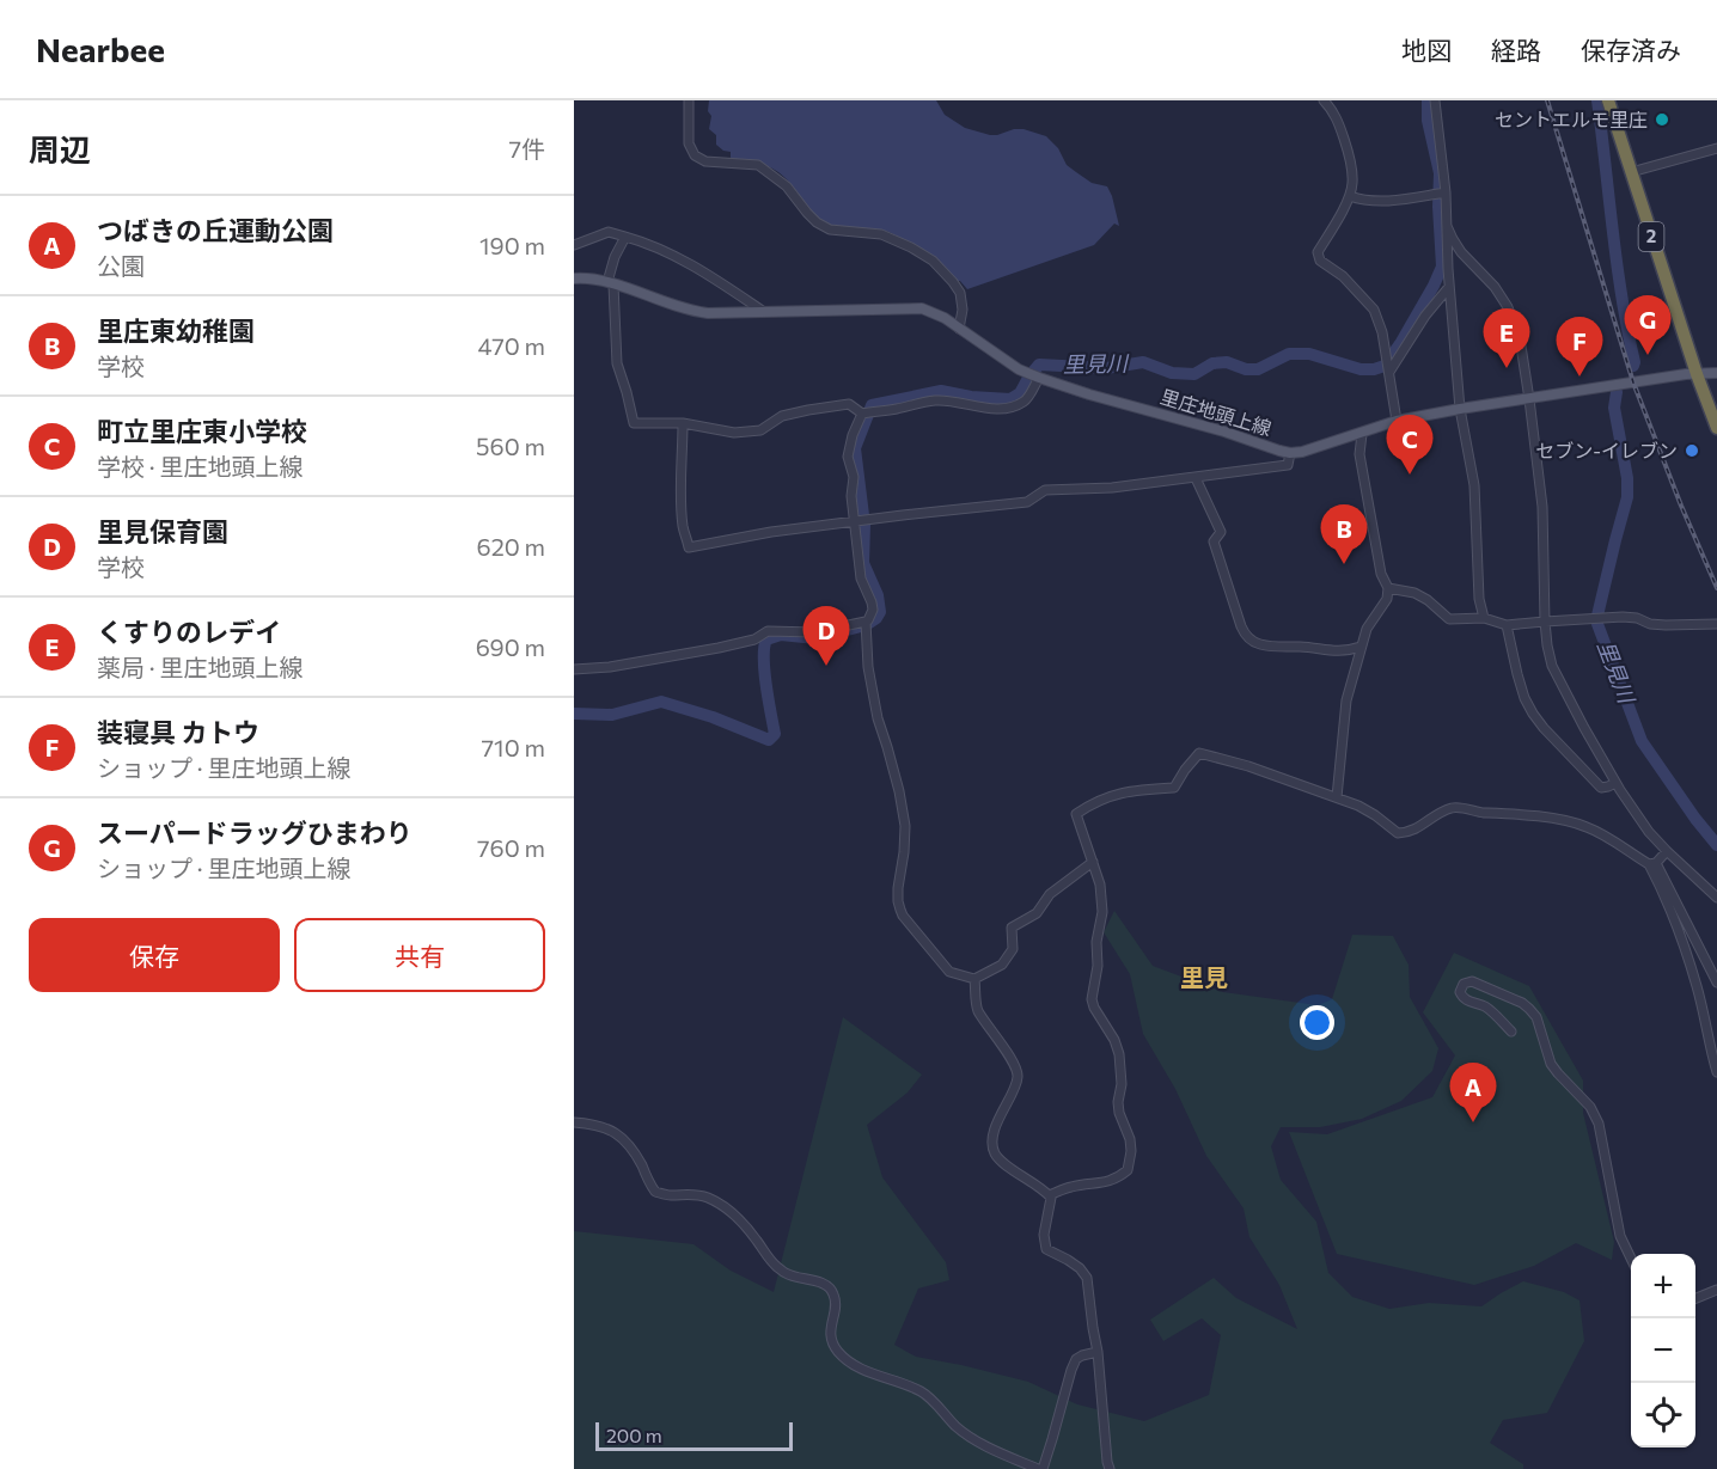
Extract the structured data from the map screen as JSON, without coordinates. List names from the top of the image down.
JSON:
{
  "streets": {
    "highway": ["2"],
    "main road": ["里庄地頭上線"]
  },
  "crossings": [
    ["2", "里庄地頭上線"]
  ],
  "districts": ["里見"],
  "water": ["里見川"],
  "places": ["セントエルモ里庄", "セブン-イレブン"],
  "scale_bar": "200 m",
  "page": {
    "header": "Nearbee",
    "nav": ["地図", "経路", "保存済み"],
    "heading": ["周辺", "7件"],
    "list": [
      {
        "mark": "A",
        "name": "つばきの丘運動公園",
        "note": "公園",
        "value": "190 m"
      },
      {
        "mark": "B",
        "name": "里庄東幼稚園",
        "note": "学校",
        "value": "470 m"
      },
      {
        "mark": "C",
        "name": "町立里庄東小学校",
        "note": "学校 · 里庄地頭上線",
        "value": "560 m"
      },
      {
        "mark": "D",
        "name": "里見保育園",
        "note": "学校",
        "value": "620 m"
      },
      {
        "mark": "E",
        "name": "くすりのレデイ",
        "note": "薬局 · 里庄地頭上線",
        "value": "690 m"
      },
      {
        "mark": "F",
        "name": "装寝具 カトウ",
        "note": "ショップ · 里庄地頭上線",
        "value": "710 m"
      },
      {
        "mark": "G",
        "name": "スーパードラッグひまわり",
        "note": "ショップ · 里庄地頭上線",
        "value": "760 m"
      }
    ],
    "pins": [
      "G",
      "E",
      "F",
      "C",
      "B",
      "D",
      "A"
    ],
    "buttons": ["保存", "共有"],
    "map_buttons": ["+", "−"],
    "scale": "200 m"
  }
}
